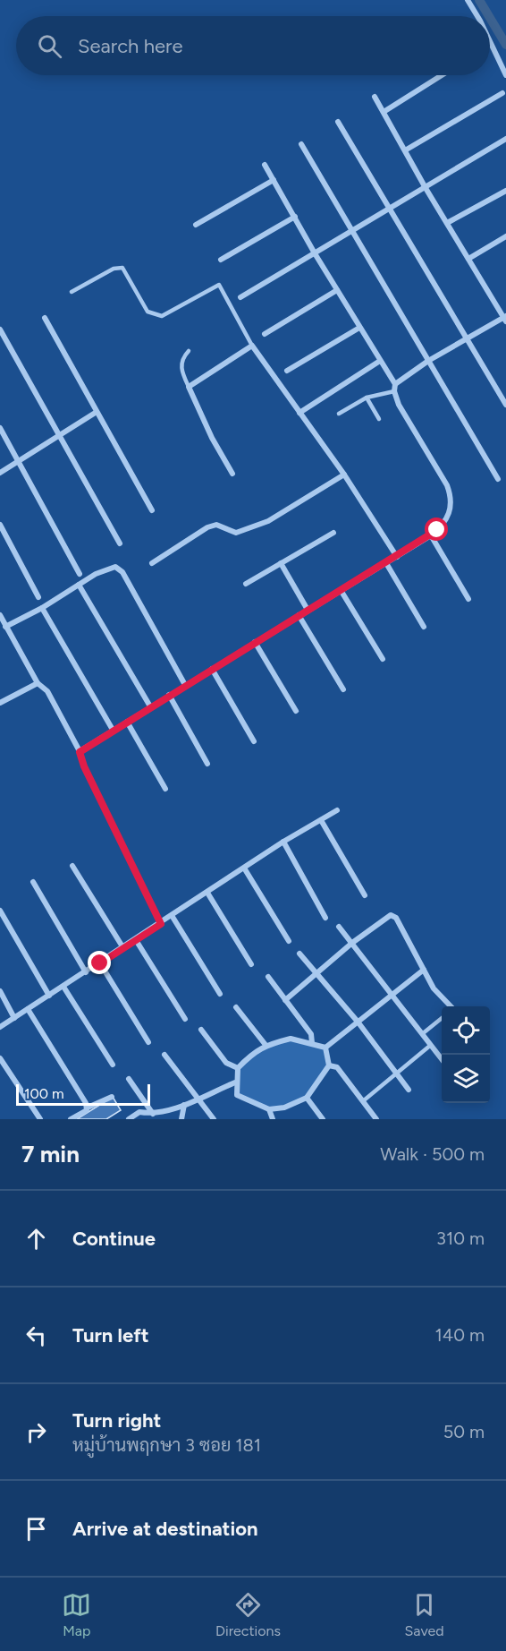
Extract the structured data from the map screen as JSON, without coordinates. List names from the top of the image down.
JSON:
{
  "scale_bar": "100 m",
  "page": {
    "search": "Search here",
    "scale": "100 m",
    "heading": ["7 min", "Walk · 500 m"],
    "list": [
      ["Continue", "310 m"],
      ["Turn left", "140 m"],
      ["Turn right", "หมู่บ้านพฤกษา 3 ซอย 181", "50 m"],
      "Arrive at destination"
    ],
    "nav": ["Map", "Directions", "Saved"]
  }
}
